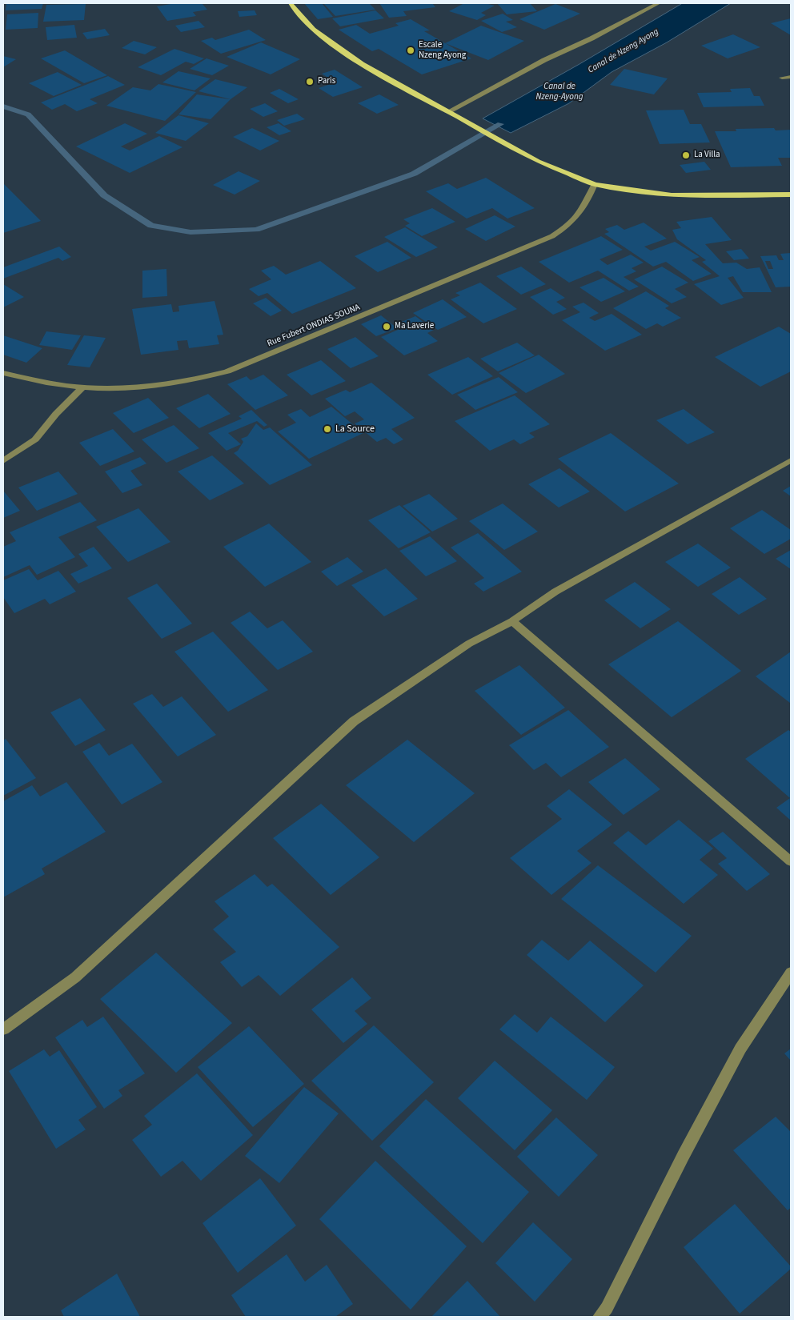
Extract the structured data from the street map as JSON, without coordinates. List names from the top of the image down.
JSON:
{
  "streets": {
    "street": ["Rue Fubert ONDIAS SOUNA"]
  },
  "water": ["Canal de Nzeng Ayong", "Canal de Nzeng-Ayong"],
  "places": [
    "Escale Nzeng Ayong",
    "Paris",
    "La Villa",
    "Ma Laverie",
    "La Source"
  ]
}
